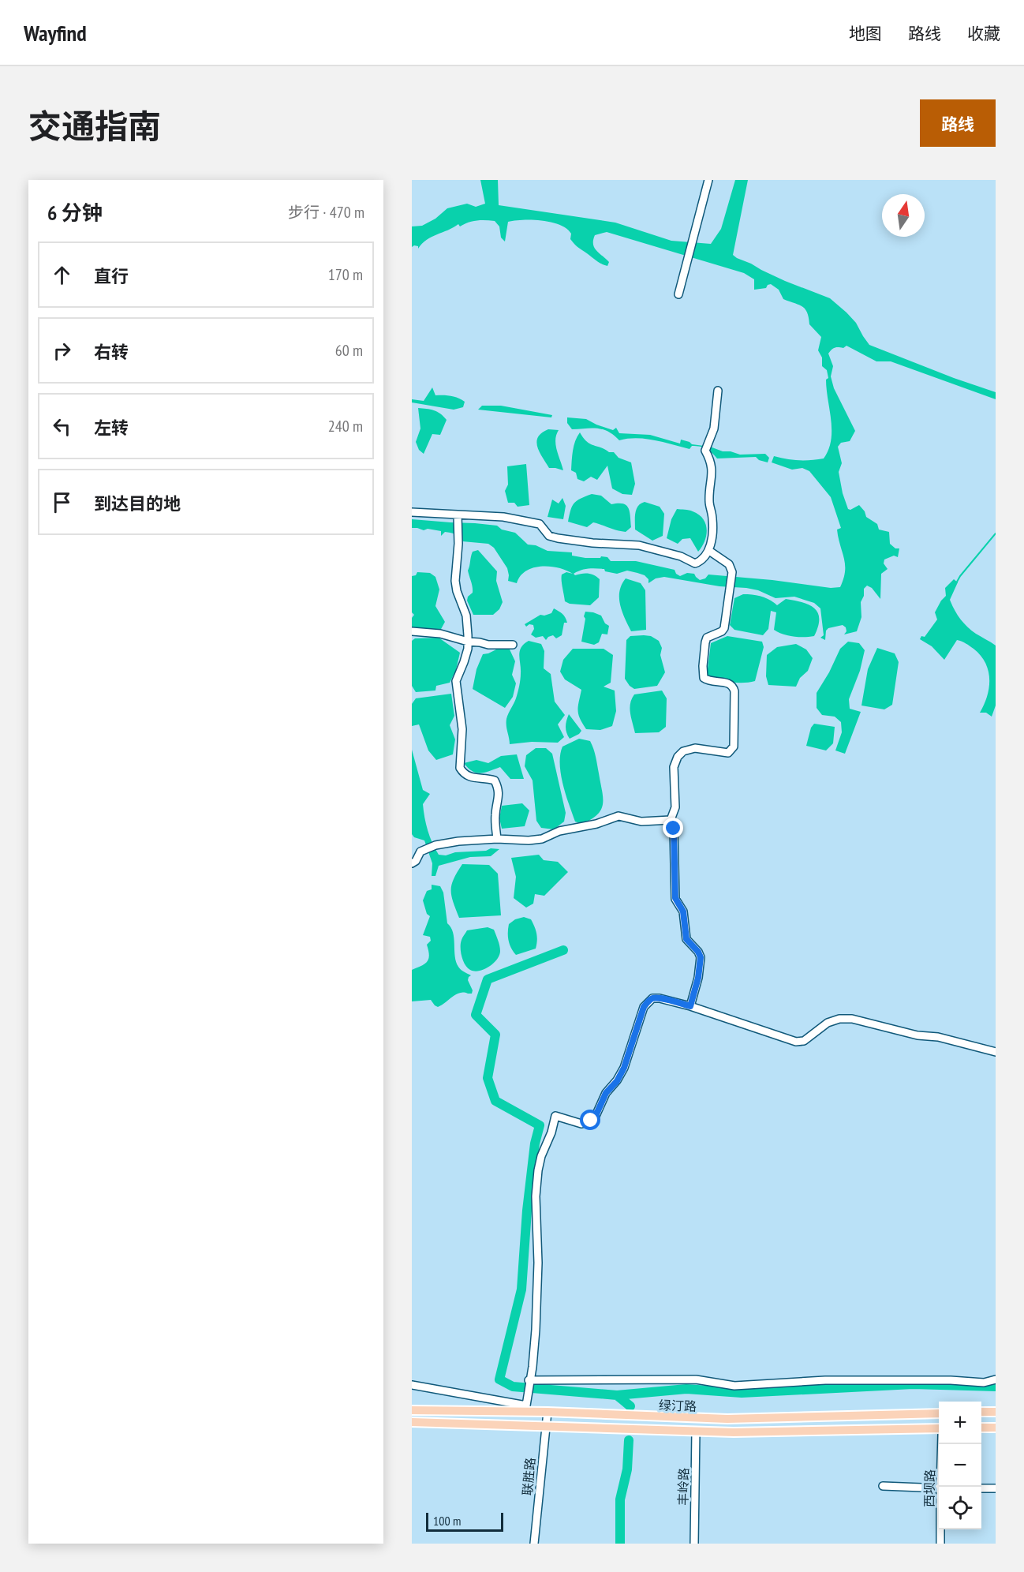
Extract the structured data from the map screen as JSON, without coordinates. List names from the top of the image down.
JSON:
{
  "streets": {
    "main road": ["绿汀路"],
    "street": ["联胜路", "丰岭路", "西坝路"]
  },
  "crossings": [
    ["绿汀路", "联胜路"],
    ["绿汀路", "丰岭路"]
  ],
  "scale_bar": "100 m",
  "north": "top",
  "page": {
    "header": "Wayfind",
    "nav": ["地图", "路线", "收藏"],
    "title": "交通指南",
    "buttons": "路线",
    "heading": ["6 分钟", "步行 · 470 m"],
    "list": [
      ["直行", "170 m"],
      ["右转", "60 m"],
      ["左转", "240 m"],
      "到达目的地"
    ],
    "map_buttons": ["+", "−"],
    "scale": "100 m"
  }
}
